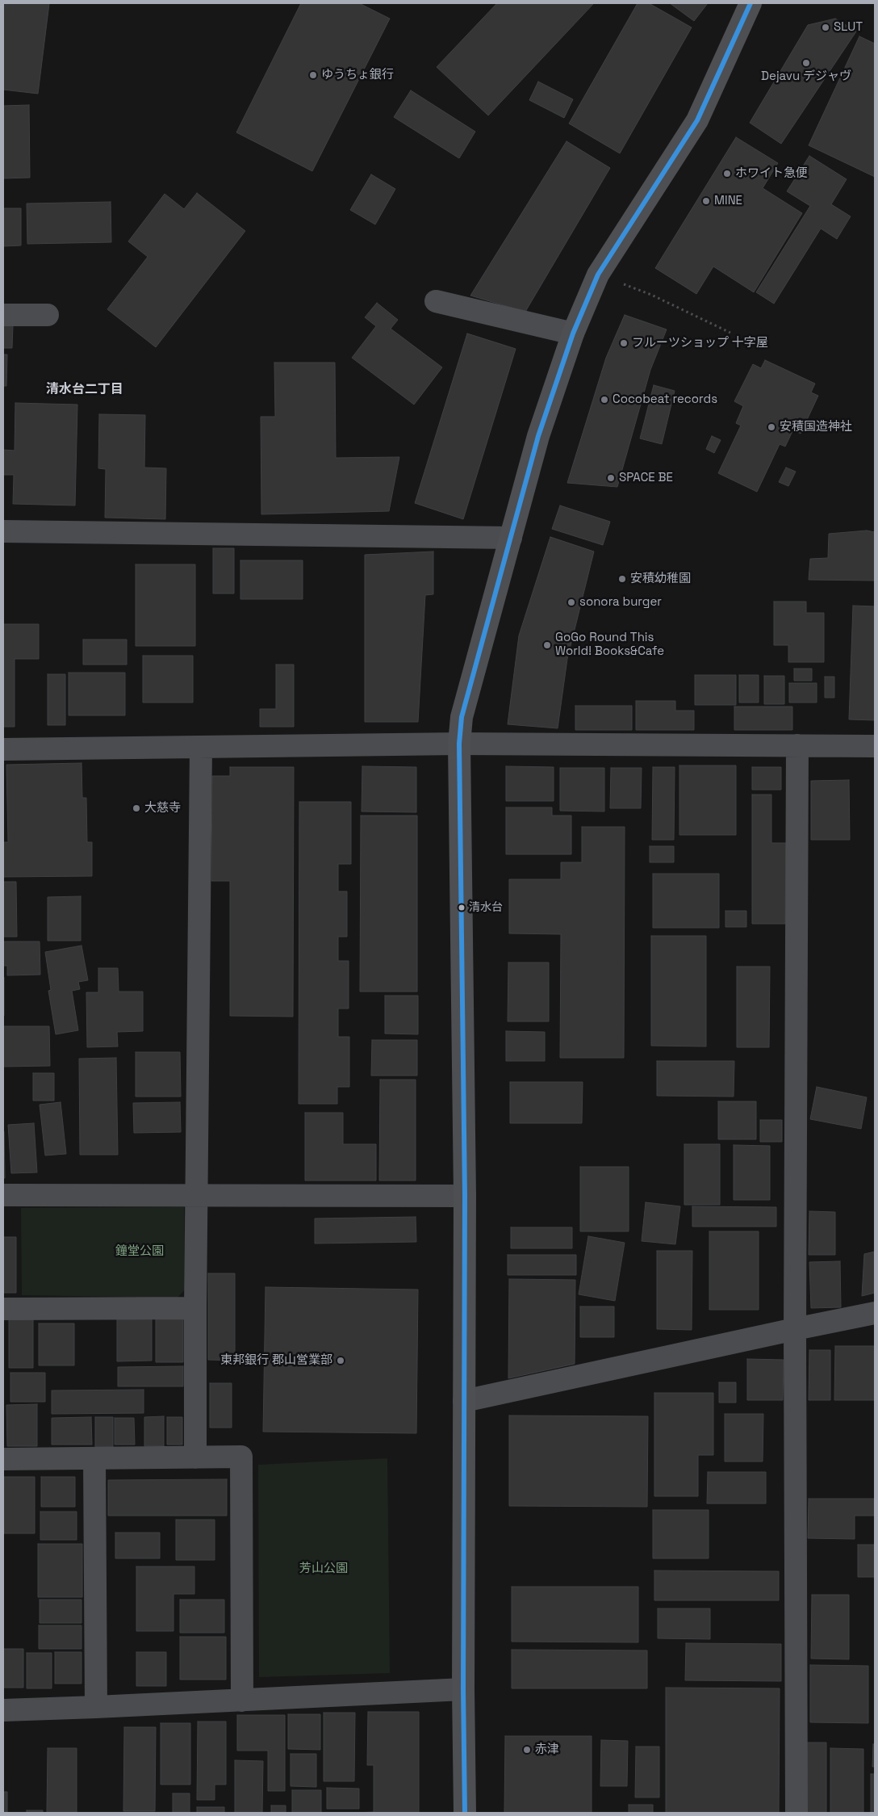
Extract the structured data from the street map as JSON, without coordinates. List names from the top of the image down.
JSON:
{
  "districts": ["清水台二丁目"],
  "parks": ["鐘堂公園", "芳山公園"],
  "places": [
    "SLUT",
    "Dejavu デジャヴ",
    "ゆうちょ銀行",
    "ホワイト急便",
    "MINE",
    "フルーツショップ 十字屋",
    "Cocobeat records",
    "安積国造神社",
    "SPACE BE",
    "安積幼稚園",
    "sonora burger",
    "GoGo Round This World! Books&Cafe",
    "大慈寺",
    "清水台",
    "東邦銀行 郡山営業部",
    "赤津"
  ]
}
